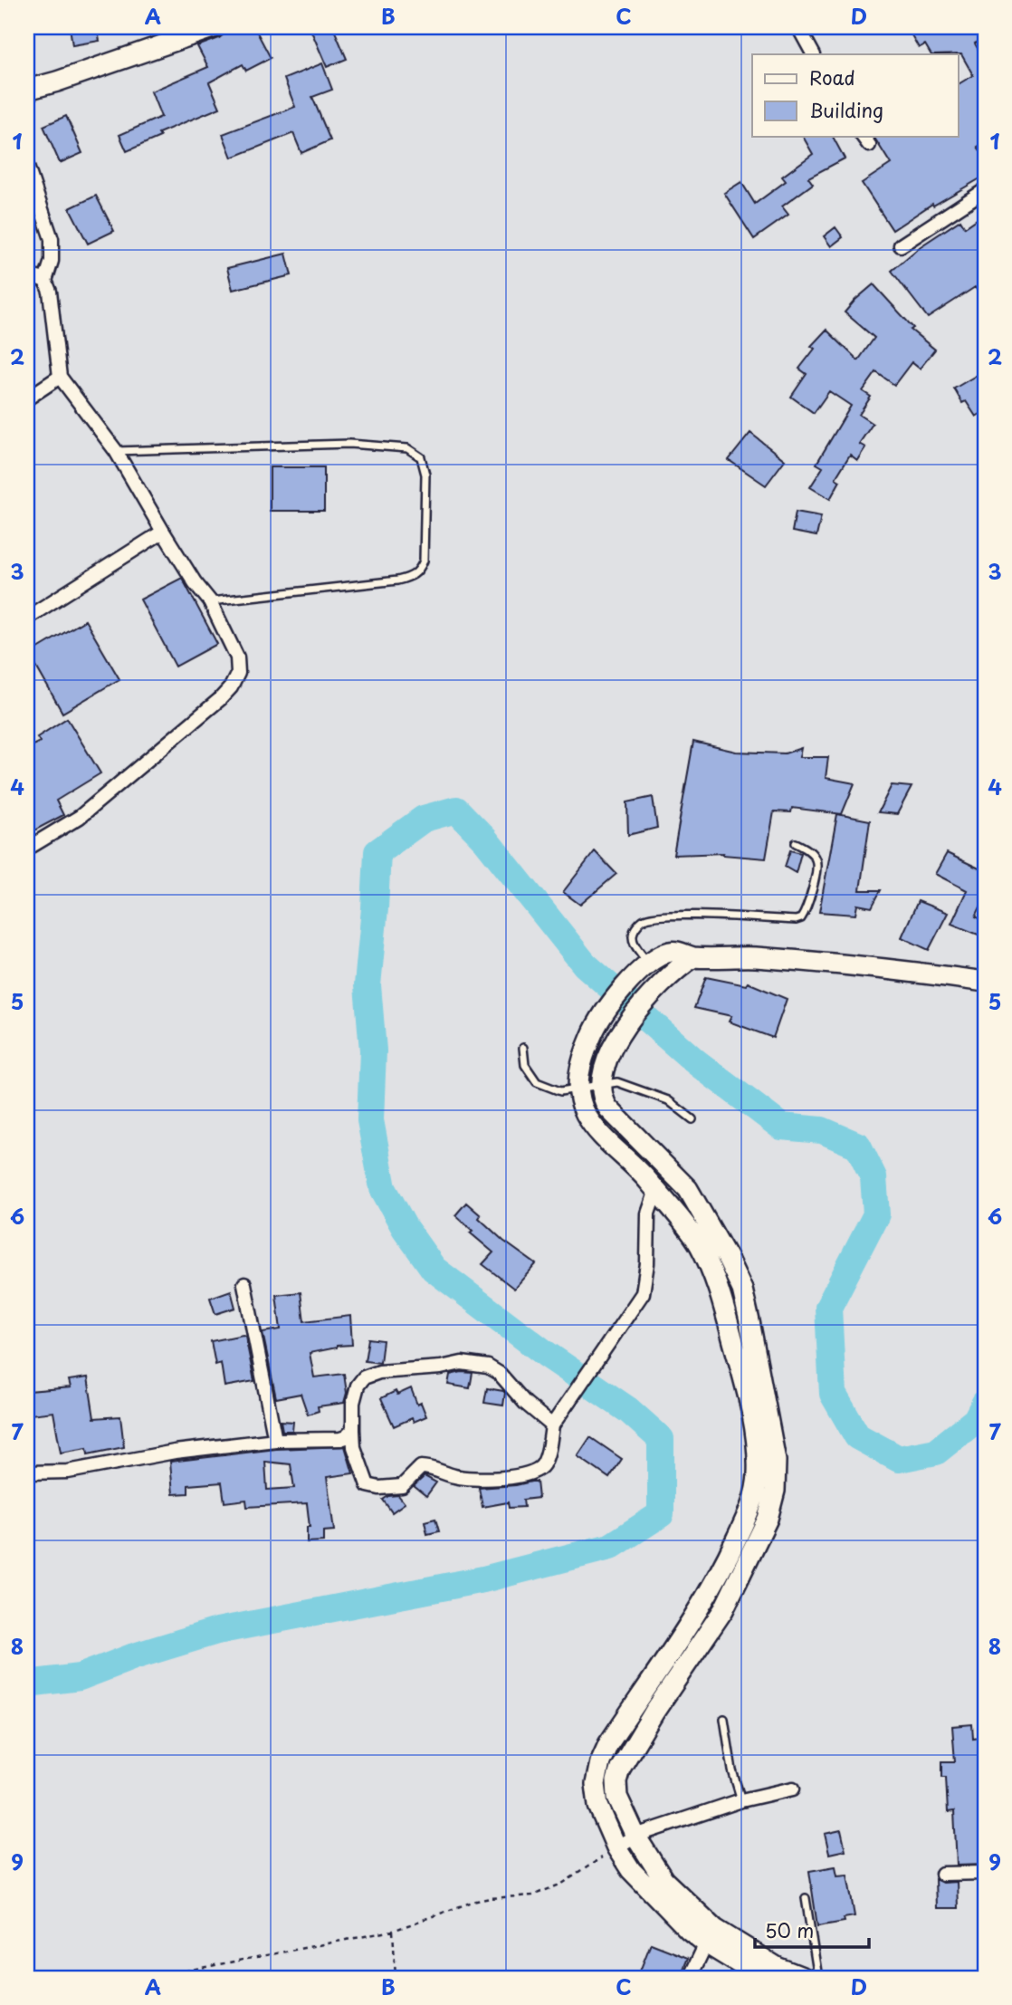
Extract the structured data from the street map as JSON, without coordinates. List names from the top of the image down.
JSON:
{
  "legend": ["Road", "Building"],
  "scale_bar": "50 m",
  "grid": {
    "columns": [
      "A",
      "B",
      "C",
      "D"
    ],
    "rows": [
      "1",
      "2",
      "3",
      "4",
      "5",
      "6",
      "7",
      "8",
      "9"
    ]
  }
}
